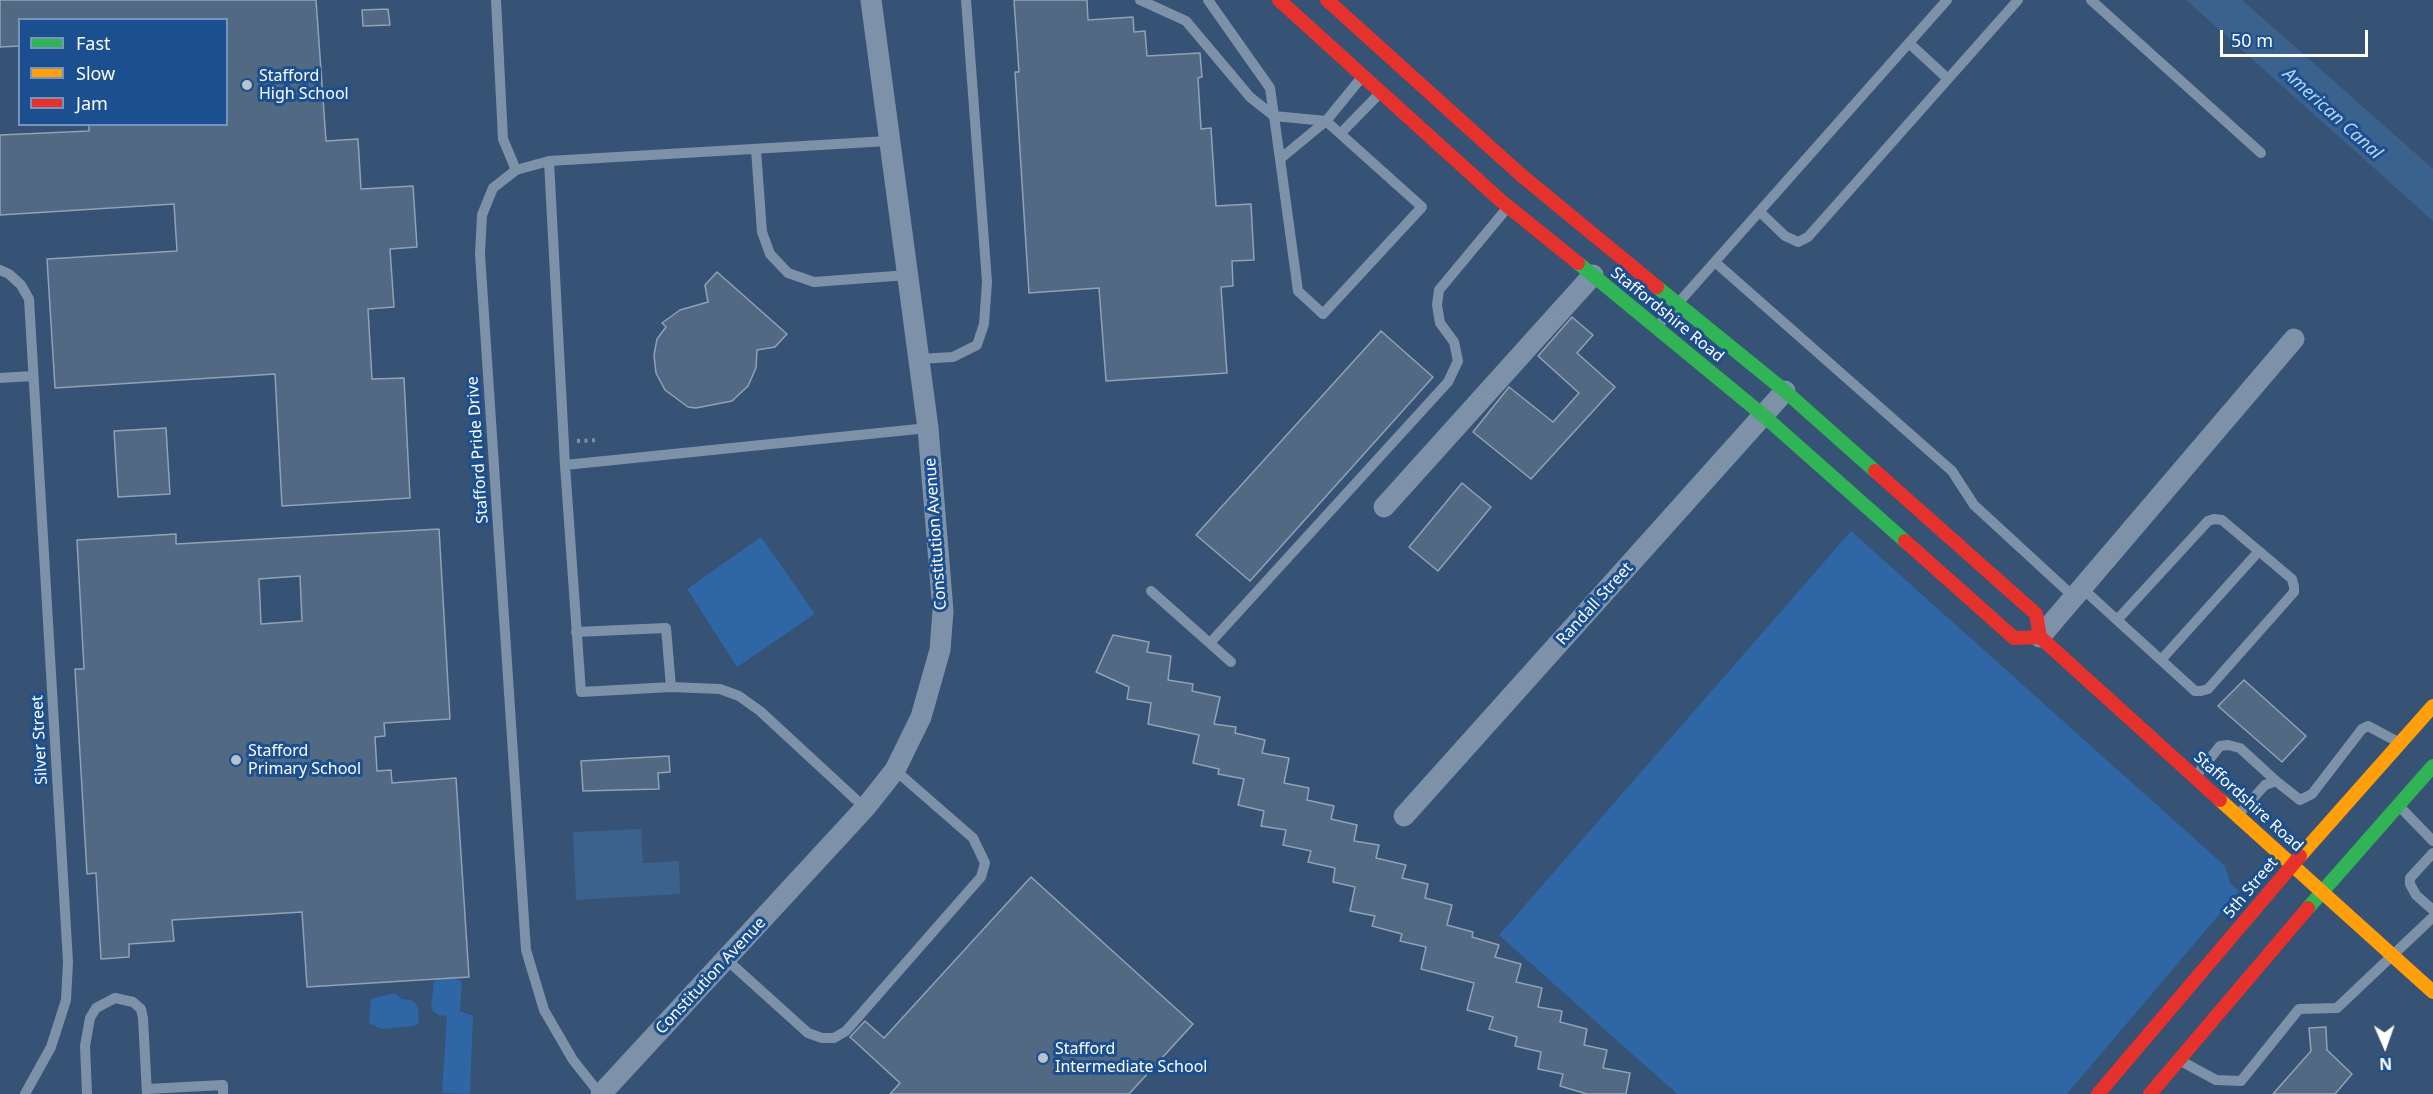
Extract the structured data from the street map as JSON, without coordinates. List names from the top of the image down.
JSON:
{
  "streets": {
    "main road": ["Staffordshire Road", "5th Street"],
    "street": ["Constitution Avenue", "Randall Street"],
    "lane": ["Stafford Pride Drive", "Silver Street"]
  },
  "crossings": [
    ["Staffordshire Road", "Randall Street"],
    ["Staffordshire Road", "5th Street"],
    ["Stafford Pride Drive", "Constitution Avenue"]
  ],
  "water": ["American Canal"],
  "places": ["Stafford High School", "Stafford Primary School", "Stafford Intermediate School"],
  "legend": ["Fast", "Slow", "Jam"],
  "scale_bar": "50 m",
  "north": "bottom"
}
